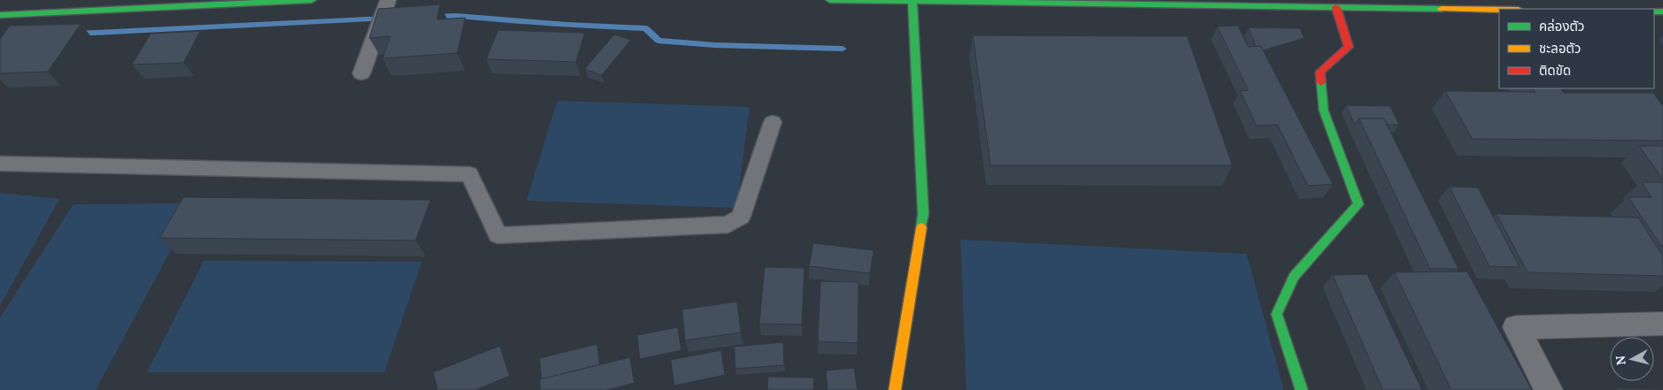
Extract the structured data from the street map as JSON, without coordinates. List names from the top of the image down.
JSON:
{
  "legend": ["คล่องตัว", "ชะลอตัว", "ติดขัด"],
  "north": "left"
}
